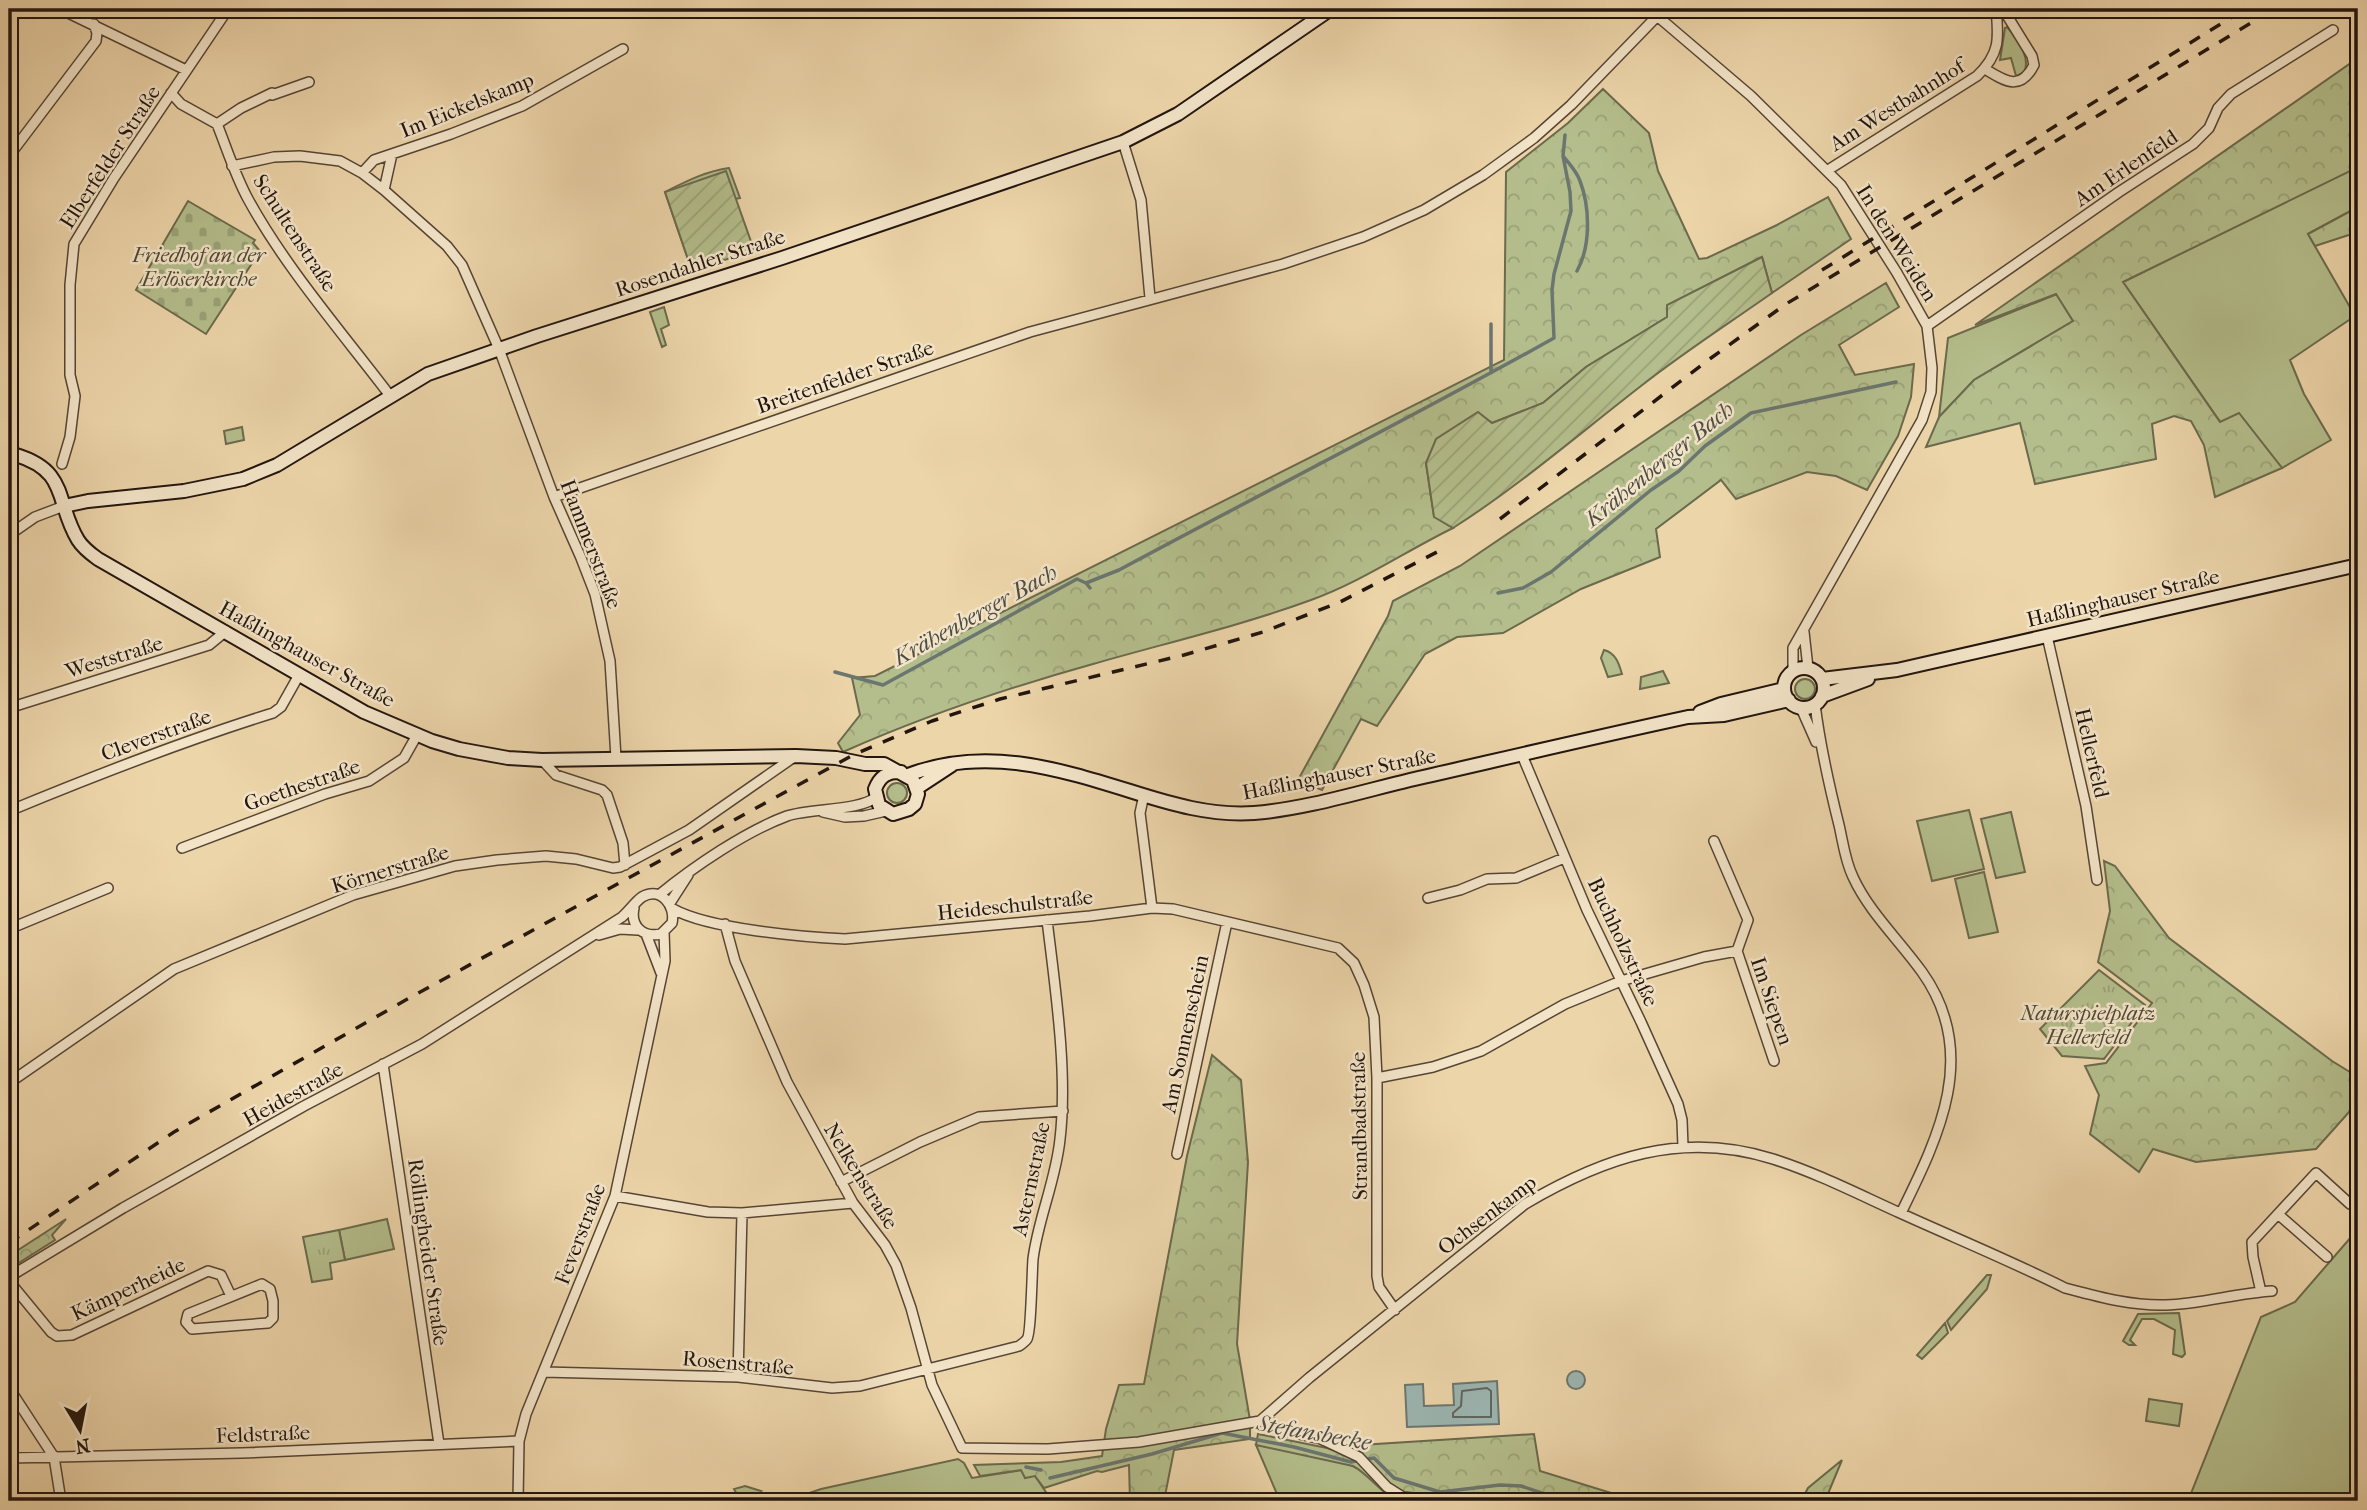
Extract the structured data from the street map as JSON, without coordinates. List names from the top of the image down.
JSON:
{
  "streets": {
    "main road": ["Rosendahler Straße", "Haßlinghauser Straße"],
    "street": [
      "Im Eickelskamp",
      "Am Westbahnhof",
      "Elberfelder Straße",
      "Am Erlenfeld",
      "Schultenstraße",
      "In den Weiden",
      "Breitenfelder Straße",
      "Hammerstraße",
      "Weststraße",
      "Cleverstraße",
      "Hellerfeld",
      "Goethestraße",
      "Körnerstraße",
      "Heideschulstraße",
      "Buchholzstraße",
      "Im Siepen",
      "Am Sonnenschein",
      "Heidestraße",
      "Strandbadstraße",
      "Nelkenstraße",
      "Asternstraße",
      "Ochsenkamp",
      "Feverstraße",
      "Röllingheider Straße",
      "Kämperheide",
      "Rosenstraße",
      "Feldstraße"
    ]
  },
  "crossings": [
    ["Am Westbahnhof", "In den Weiden"],
    ["Am Erlenfeld", "In den Weiden"],
    ["Schultenstraße", "Rosendahler Straße"],
    ["In den Weiden", "Breitenfelder Straße"],
    ["In den Weiden", "Haßlinghauser Straße"],
    ["Rosendahler Straße", "Hammerstraße"],
    ["Rosendahler Straße", "Haßlinghauser Straße"],
    ["Breitenfelder Straße", "Hammerstraße"],
    ["Hammerstraße", "Haßlinghauser Straße"],
    ["Haßlinghauser Straße", "Weststraße"],
    ["Haßlinghauser Straße", "Cleverstraße"],
    ["Haßlinghauser Straße", "Hellerfeld"],
    ["Haßlinghauser Straße", "Goethestraße"],
    ["Haßlinghauser Straße", "Buchholzstraße"],
    ["Haßlinghauser Straße", "Heidestraße"],
    ["Heideschulstraße", "Am Sonnenschein"],
    ["Heideschulstraße", "Heidestraße"],
    ["Heideschulstraße", "Strandbadstraße"],
    ["Heideschulstraße", "Nelkenstraße"],
    ["Heideschulstraße", "Asternstraße"],
    ["Heideschulstraße", "Feverstraße"],
    ["Buchholzstraße", "Im Siepen"],
    ["Buchholzstraße", "Ochsenkamp"],
    ["Im Siepen", "Strandbadstraße"],
    ["Heidestraße", "Feverstraße"],
    ["Heidestraße", "Röllingheider Straße"],
    ["Heidestraße", "Kämperheide"],
    ["Strandbadstraße", "Ochsenkamp"],
    ["Nelkenstraße", "Asternstraße"],
    ["Nelkenstraße", "Ochsenkamp"],
    ["Nelkenstraße", "Rosenstraße"],
    ["Asternstraße", "Rosenstraße"],
    ["Feverstraße", "Rosenstraße"],
    ["Feverstraße", "Feldstraße"],
    ["Röllingheider Straße", "Feldstraße"]
  ],
  "water": ["Krähenberger Bach", "Stefansbecke"],
  "parks": ["Friedhof an der Erlöserkirche", "Naturspielplatz Hellerfeld"],
  "north": "bottom"
}
